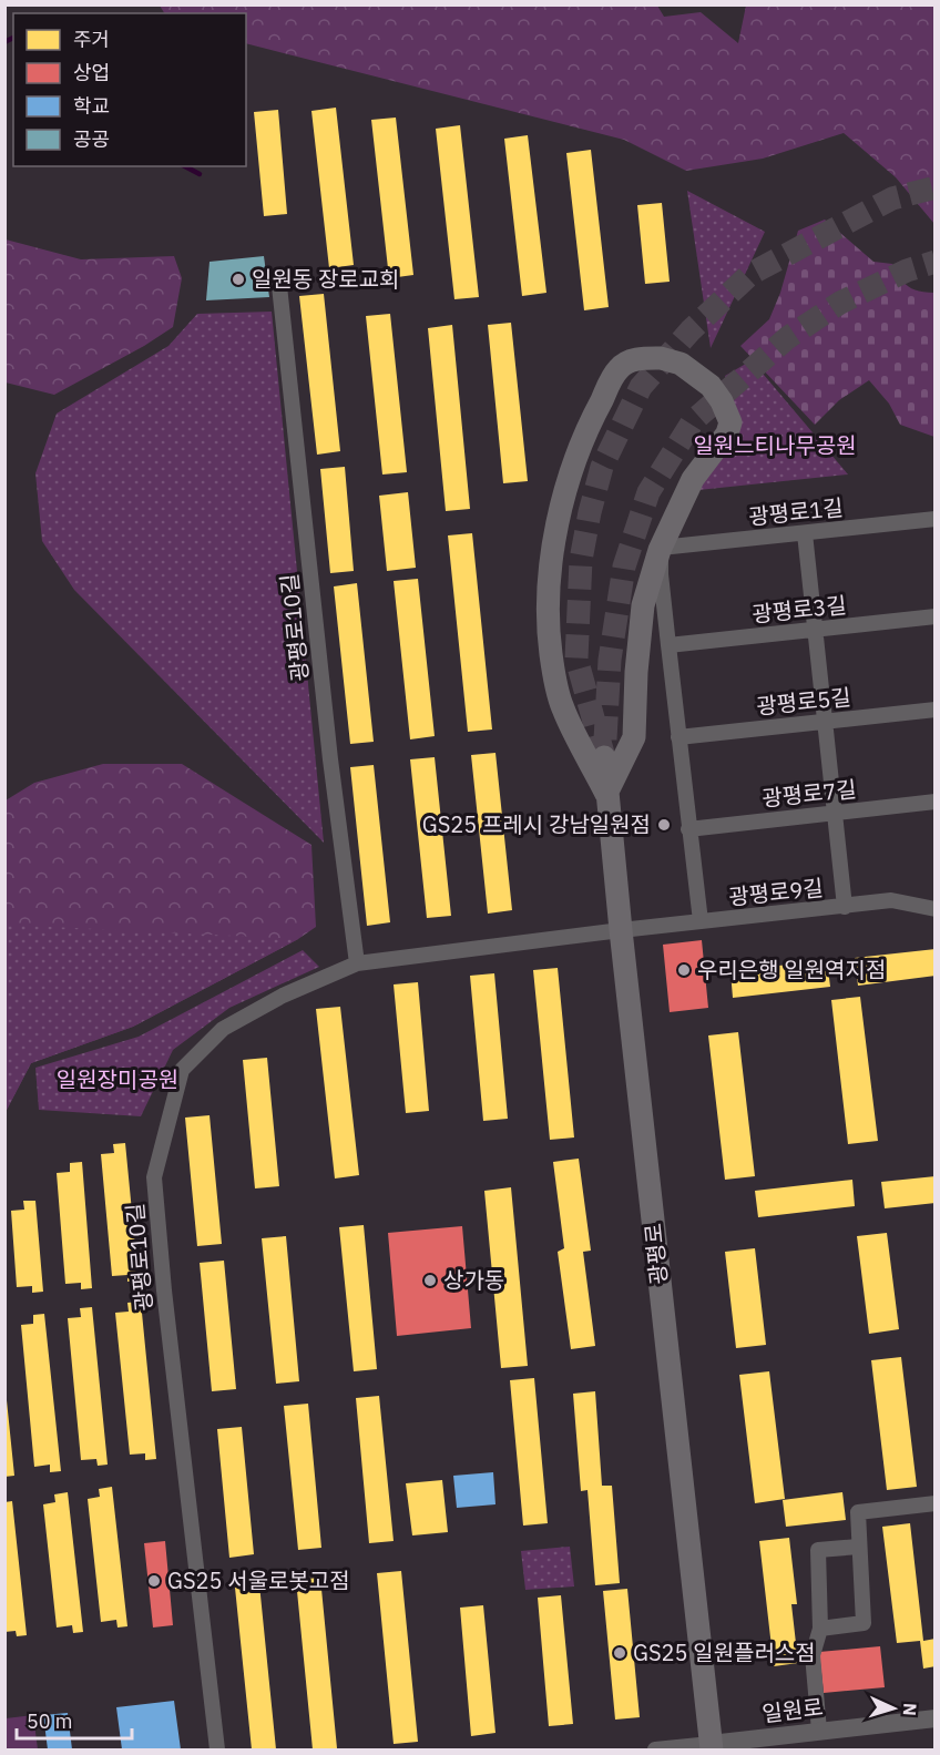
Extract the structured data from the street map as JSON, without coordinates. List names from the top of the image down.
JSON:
{
  "streets": {
    "main road": ["광평로"],
    "street": [
      "광평로1길",
      "광평로3길",
      "광평로10길",
      "광평로5길",
      "광평로7길",
      "광평로9길",
      "일원로"
    ]
  },
  "crossings": [
    ["광평로1길", "광평로3길"],
    ["광평로10길", "광평로9길"],
    ["광평로10길", "광평로"],
    ["광평로9길", "광평로"],
    ["광평로", "일원로"]
  ],
  "parks": ["일원느티나무공원", "일원장미공원"],
  "places": [
    "일원동 장로교회",
    "GS25 프레시 강남일원점",
    "우리은행 일원역지점",
    "상가동",
    "GS25 서울로봇고점",
    "GS25 일원플러스점"
  ],
  "legend": [
    "주거",
    "상업",
    "학교",
    "공공"
  ],
  "scale_bar": "50 m",
  "north": "right"
}
